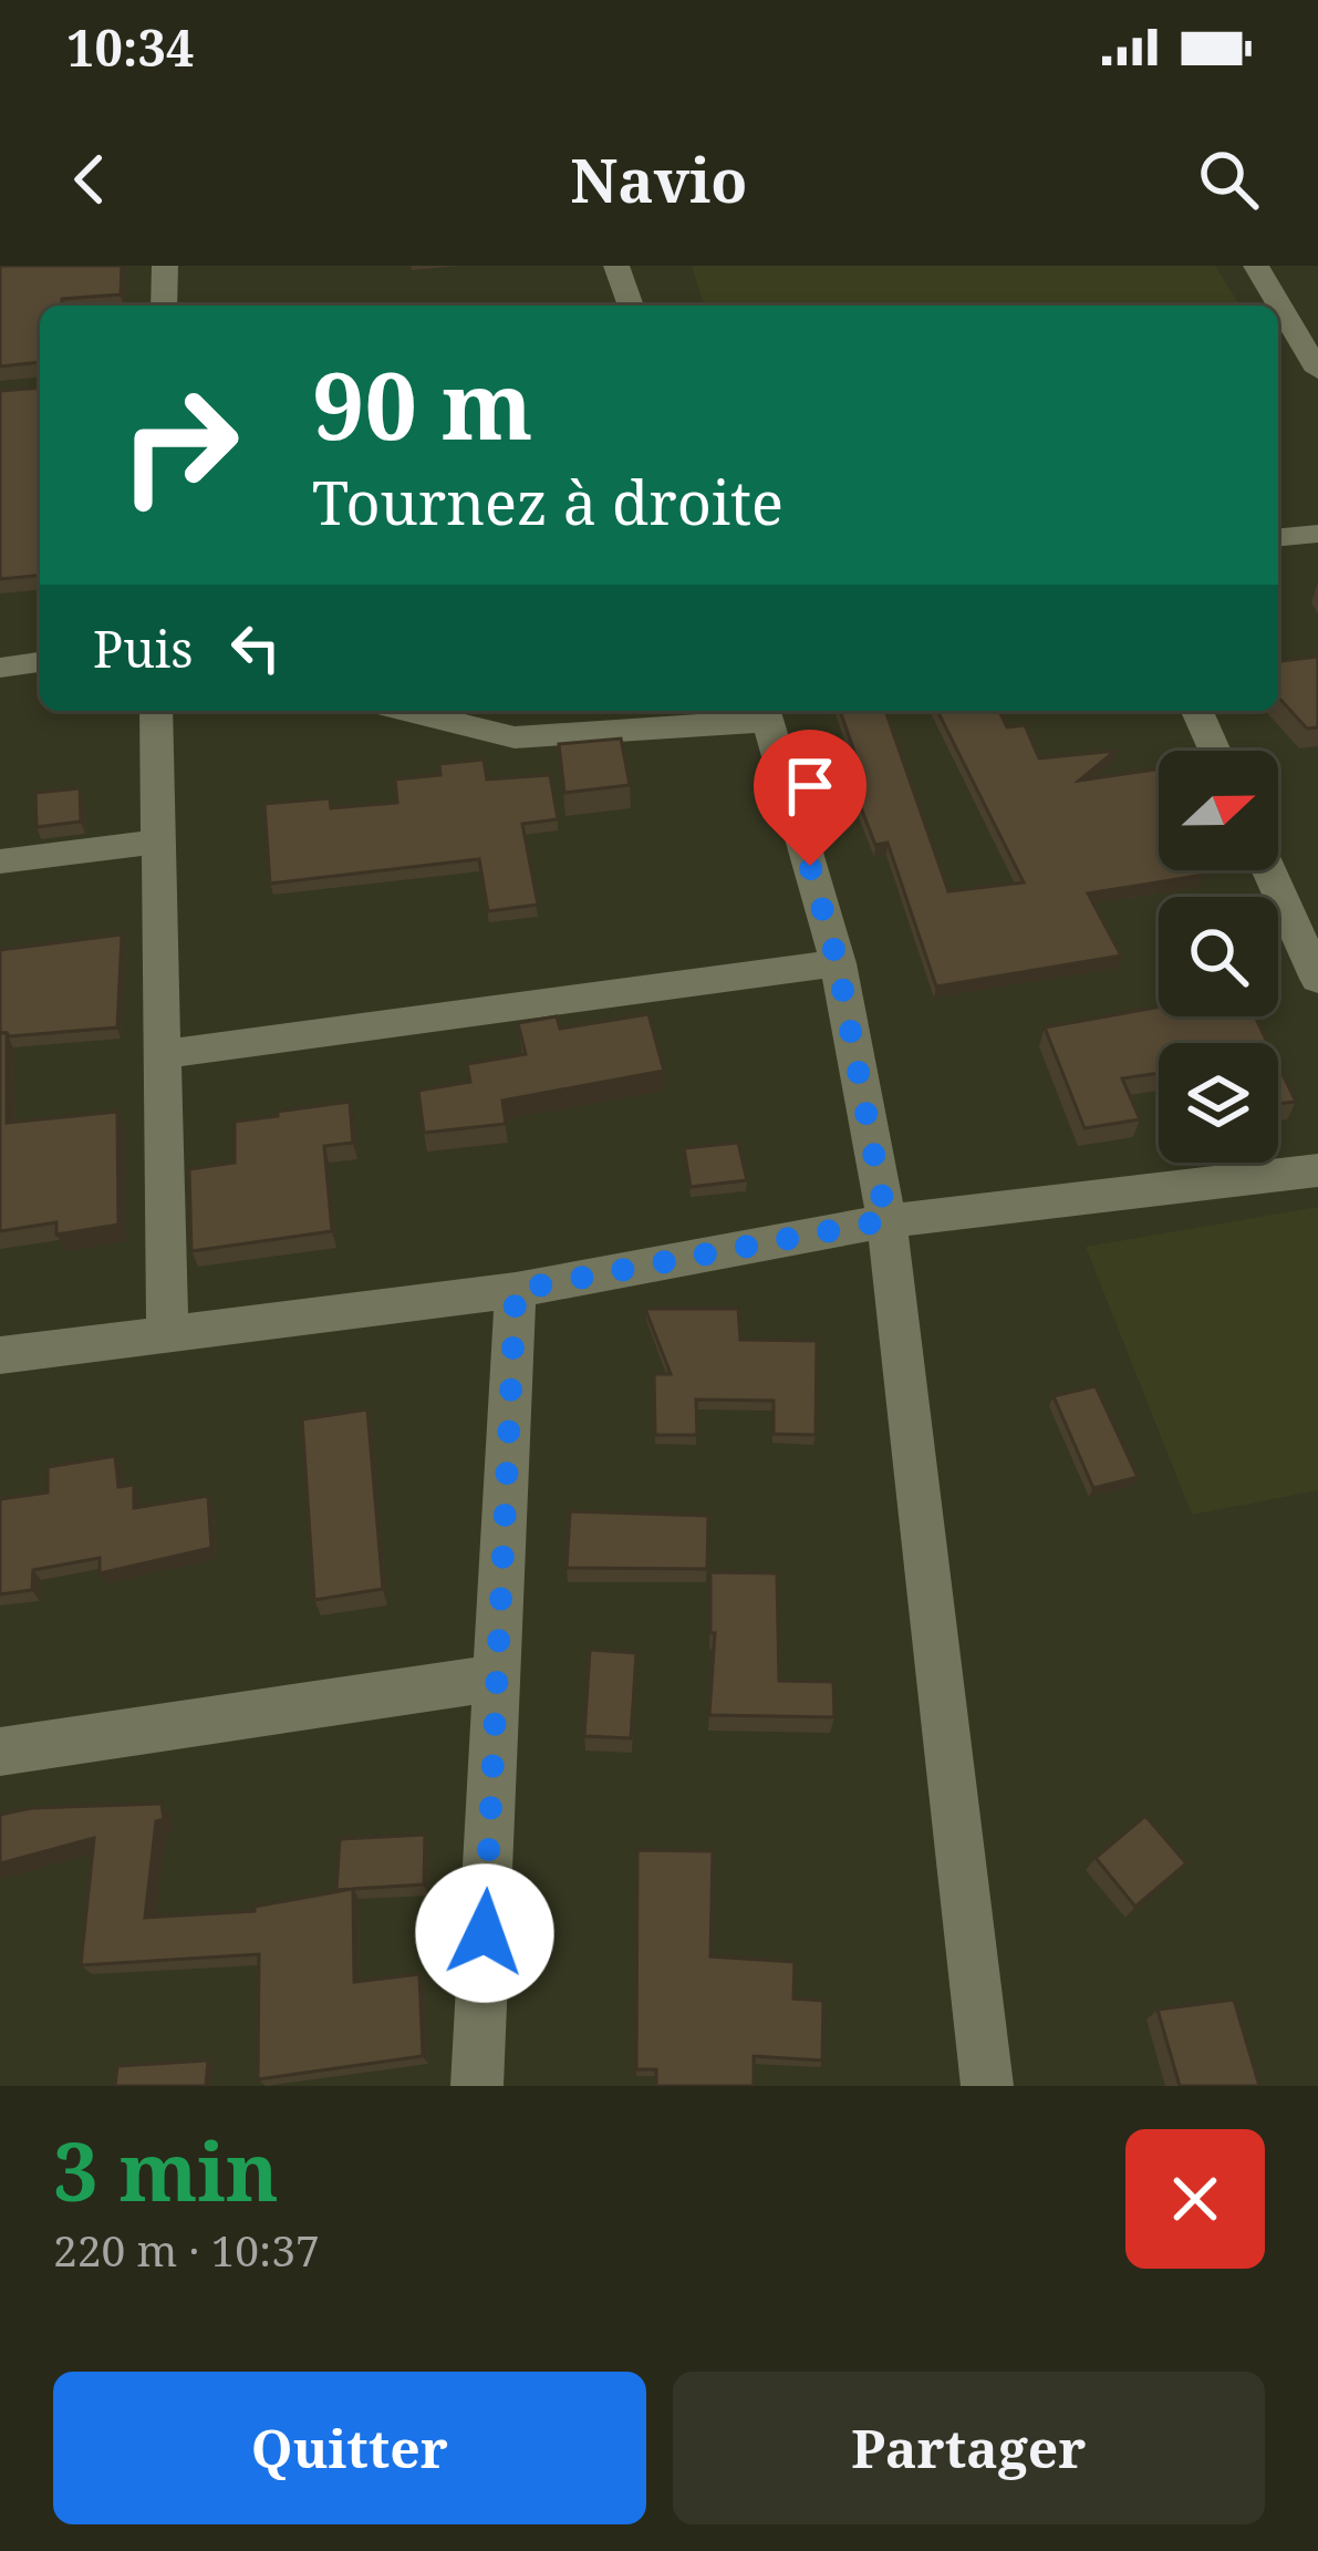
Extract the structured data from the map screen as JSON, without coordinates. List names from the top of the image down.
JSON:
{
  "north": "right",
  "page": {
    "status": "10:34",
    "header": "Navio",
    "turn": ["90 m", "Tournez à droite"],
    "then": "Puis",
    "heading": ["3 min", "220 m · 10:37"],
    "buttons": ["Quitter", "Partager"]
  }
}
